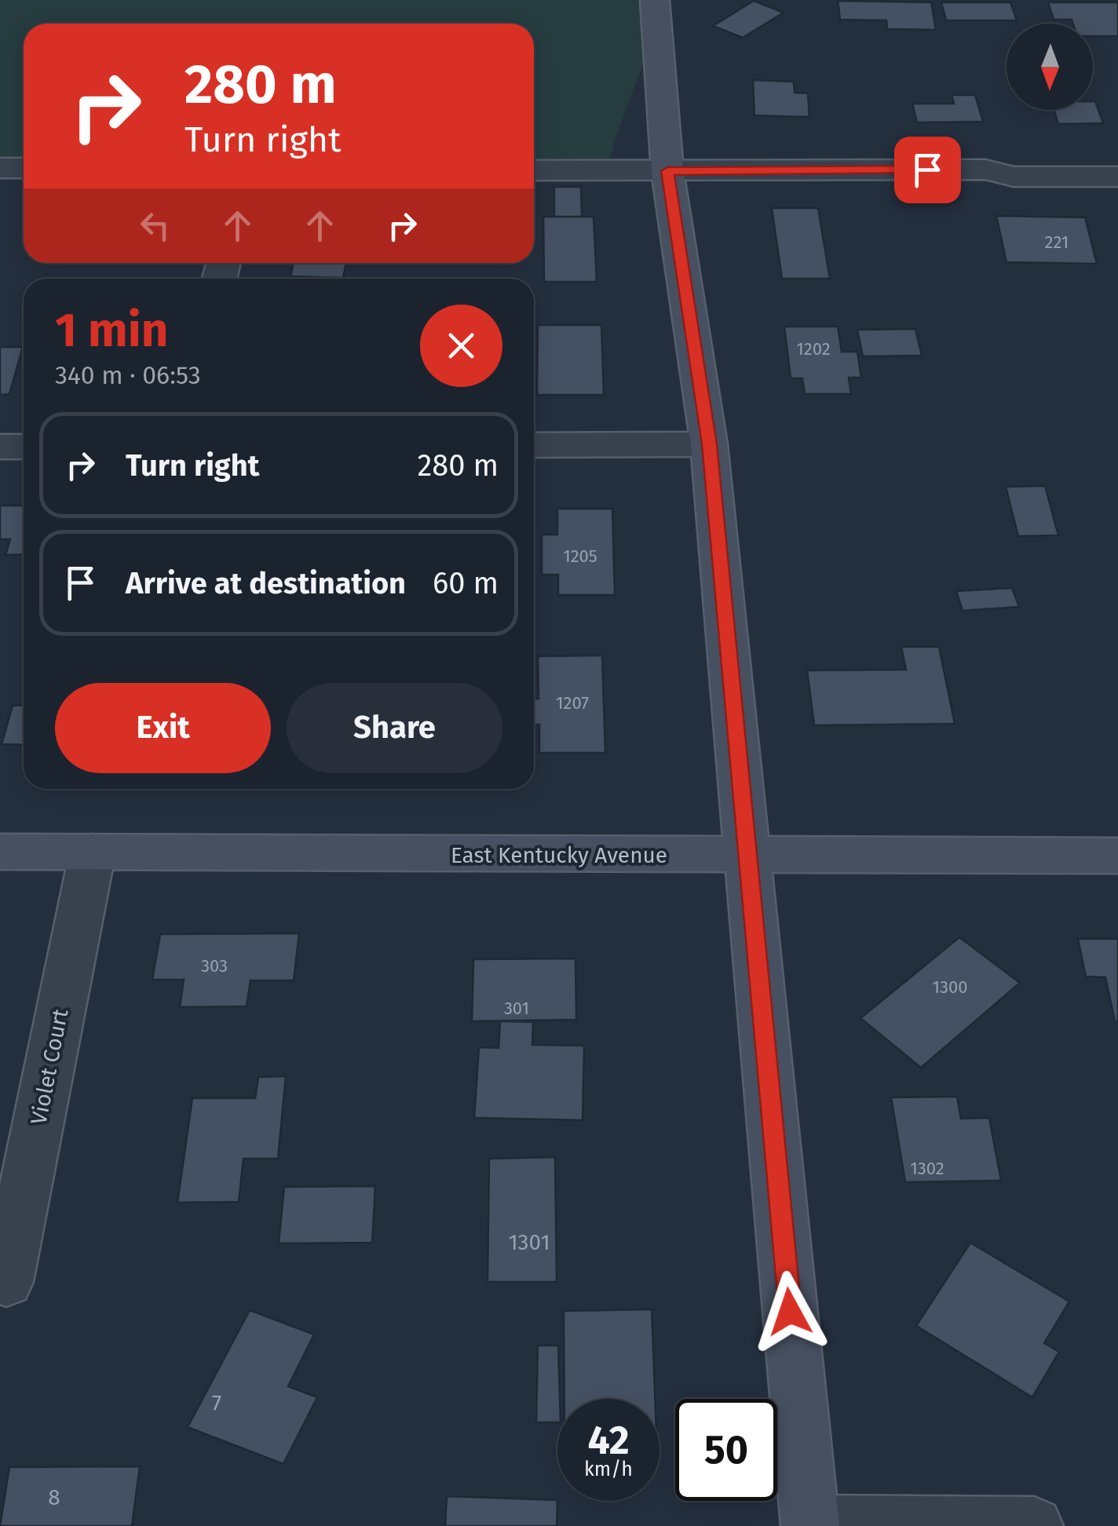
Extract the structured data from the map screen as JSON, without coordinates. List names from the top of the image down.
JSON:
{
  "streets": {
    "main road": ["East Kentucky Avenue"],
    "street": ["Violet Court"]
  },
  "crossings": [
    ["East Kentucky Avenue", "Violet Court"]
  ],
  "house_numbers": [
    "221",
    "1202",
    "1205",
    "1207",
    "303",
    "1300",
    "301",
    "1302",
    "1301",
    "7",
    "8"
  ],
  "north": "bottom",
  "page": {
    "turn": ["280 m", "Turn right"],
    "heading": ["1 min", "340 m · 06:53"],
    "list": [
      {
        "name": "Turn right",
        "value": "280 m"
      },
      {
        "name": "Arrive at destination",
        "value": "60 m"
      }
    ],
    "buttons": ["Exit", "Share"],
    "speed": "42 km/h",
    "limit": "50"
  }
}
